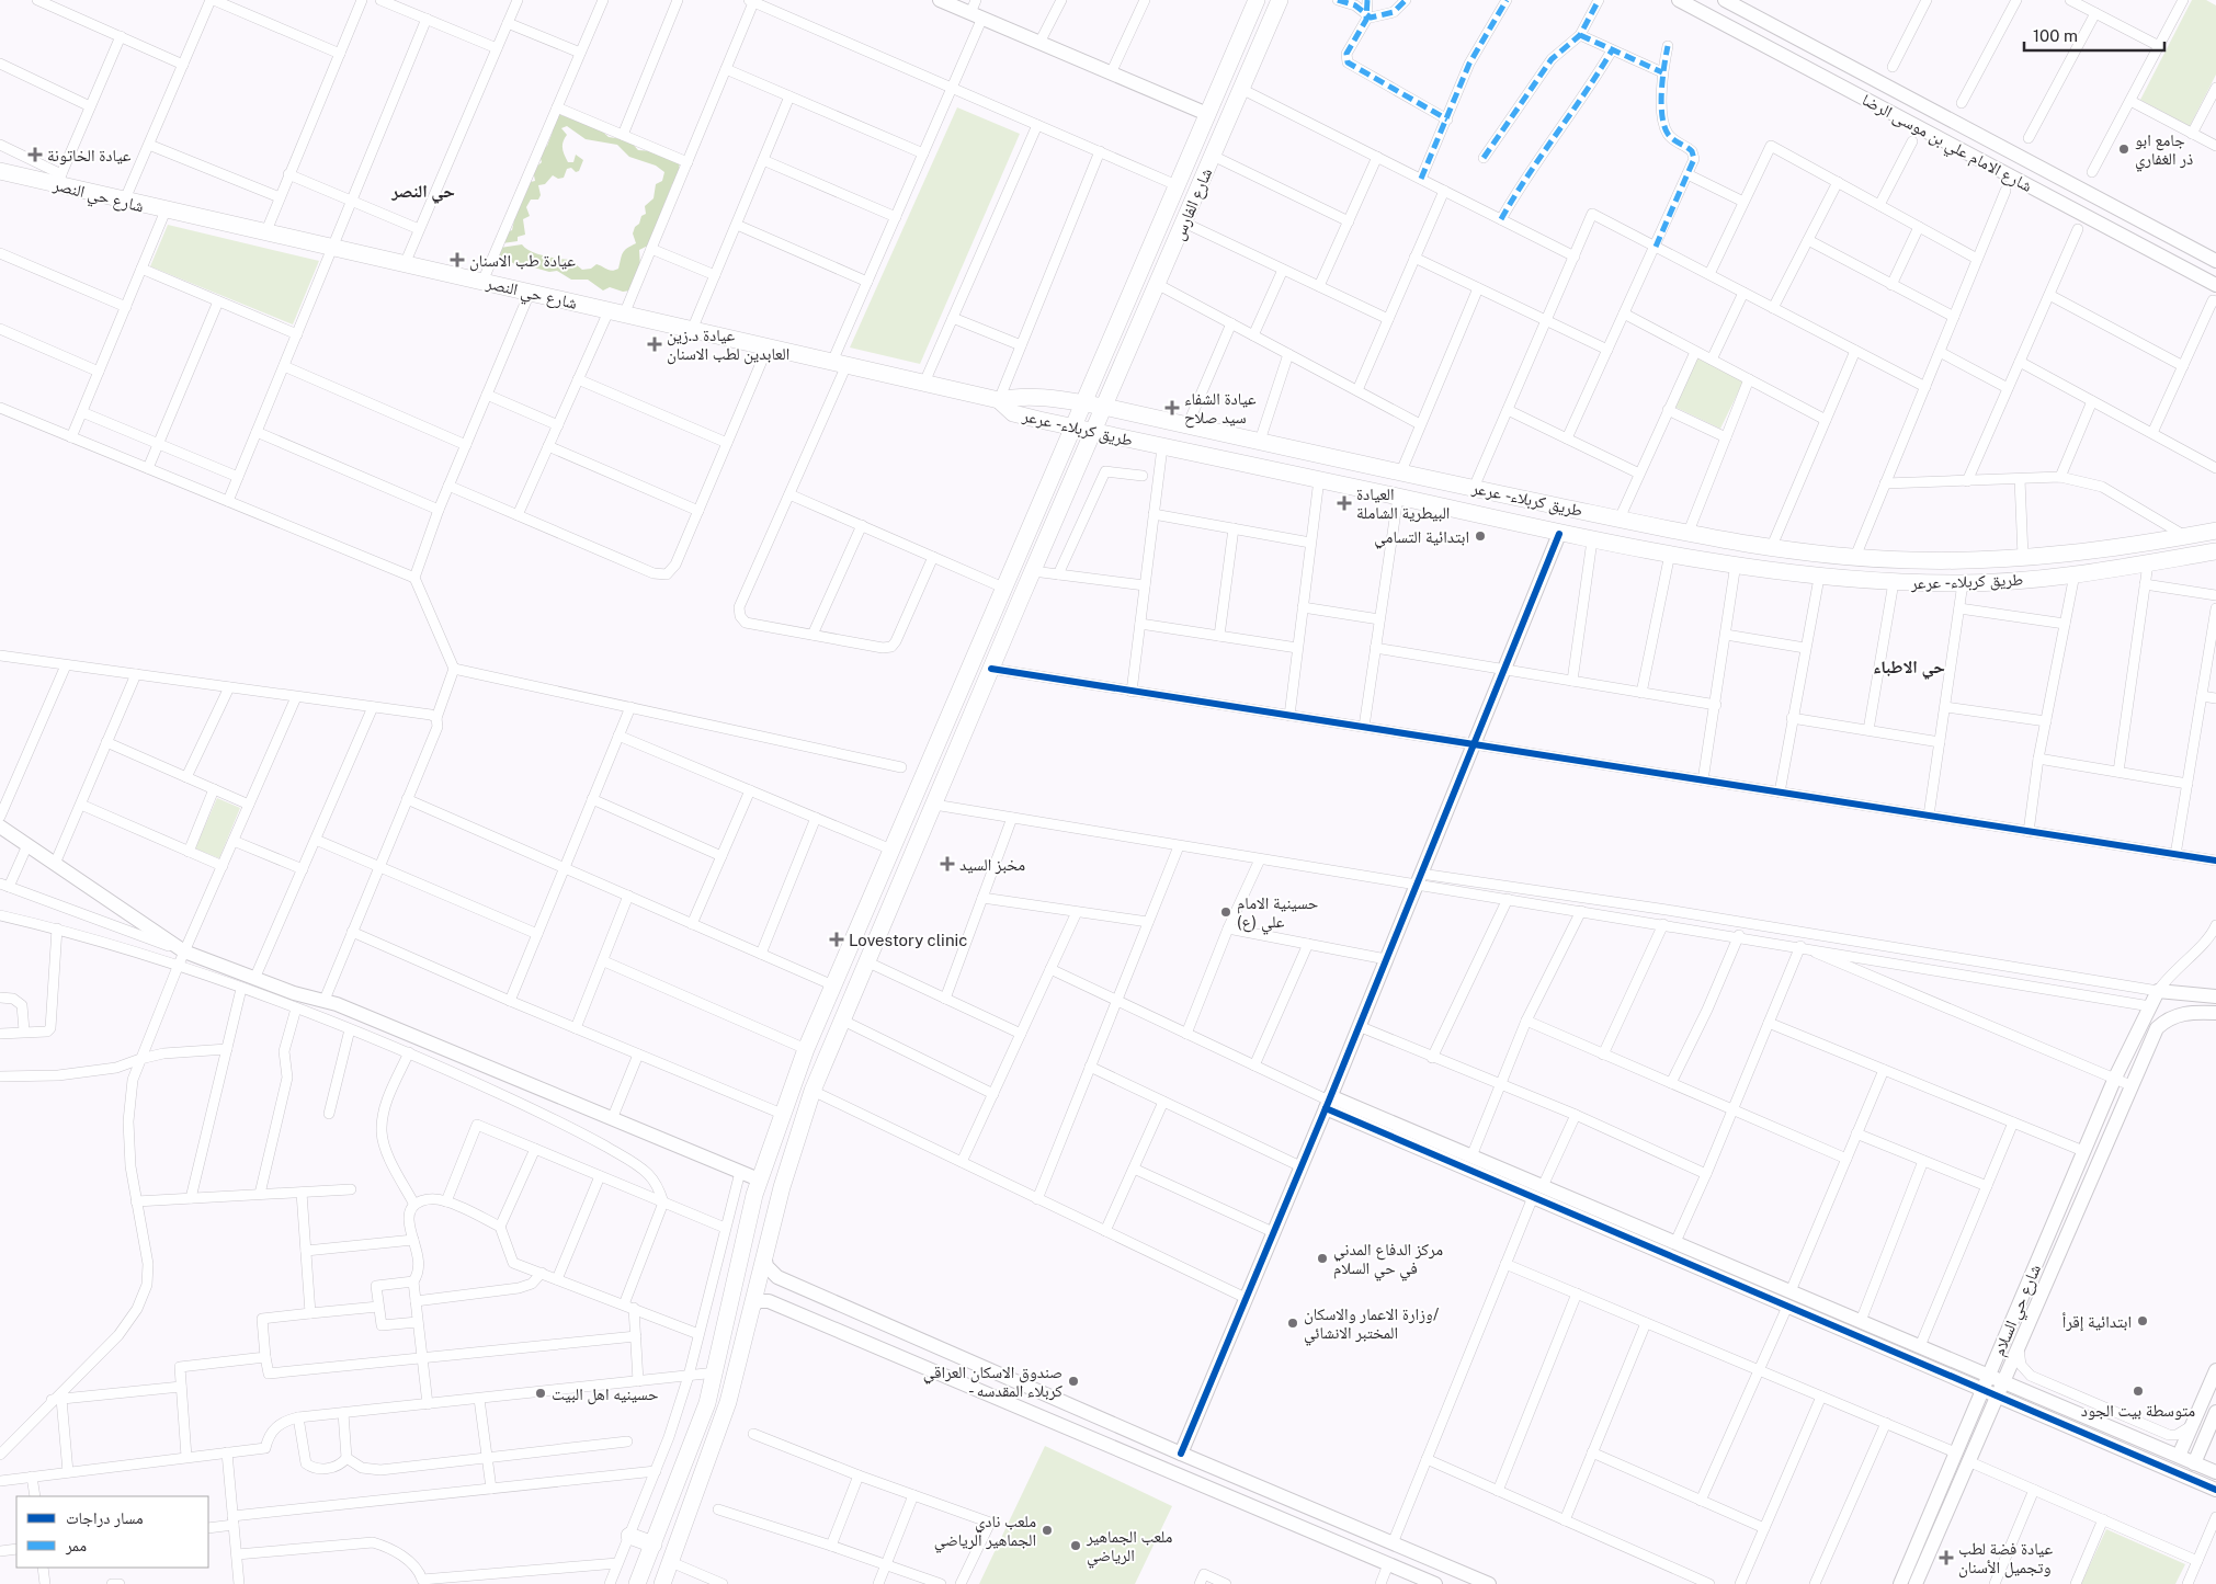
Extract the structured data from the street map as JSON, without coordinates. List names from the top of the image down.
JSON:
{
  "streets": {
    "main road": [
      "شارع الامام علي بن موسى الرضا",
      "شارع حي النصر",
      "شارع الفارس",
      "طريق كربلاء - عرعر",
      "شارع حي السلام"
    ]
  },
  "crossings": [
    ["شارع حي النصر", "طريق كربلاء - عرعر"],
    ["شارع الفارس", "طريق كربلاء - عرعر"]
  ],
  "districts": ["حي النصر", "حي الاطباء"],
  "places": {
    "other": [
      "جامع ابو ذر الغفاري",
      "ابتدائية التسامي",
      "حسينية الامام علي (ع)",
      "مركز الدفاع المدني في حي السلام",
      "ابتدائية إقرأ",
      "وزارة الاعمار والاسكان/ المختبر الانشائي",
      "صندوق الاسكان العراقي - كربلاء المقدسه",
      "متوسطة بيت الجود",
      "حسينيه اهل البيت",
      "ملعب نادي الجماهير الرياضي",
      "ملعب الجماهير الرياضي"
    ],
    "health": [
      "عيادة الخاتونة",
      "عيادة طب الاسنان",
      "عيادة د.زين العابدين لطب الاسنان",
      "عيادة الشفاء سيد صلاح",
      "العيادة البيطرية الشاملة",
      "مخبز السيد",
      "Lovestory clinic",
      "عيادة فضة لطب وتجميل الأسنان"
    ]
  },
  "legend": ["مسار دراجات", "ممر"],
  "scale_bar": "100 m"
}
